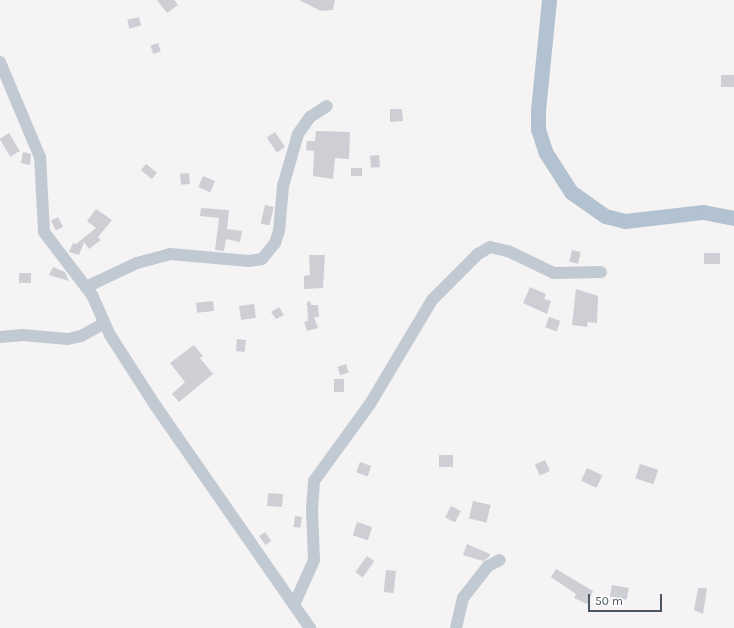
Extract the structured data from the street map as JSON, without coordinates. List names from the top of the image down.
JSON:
{
  "scale_bar": "50 m"
}
